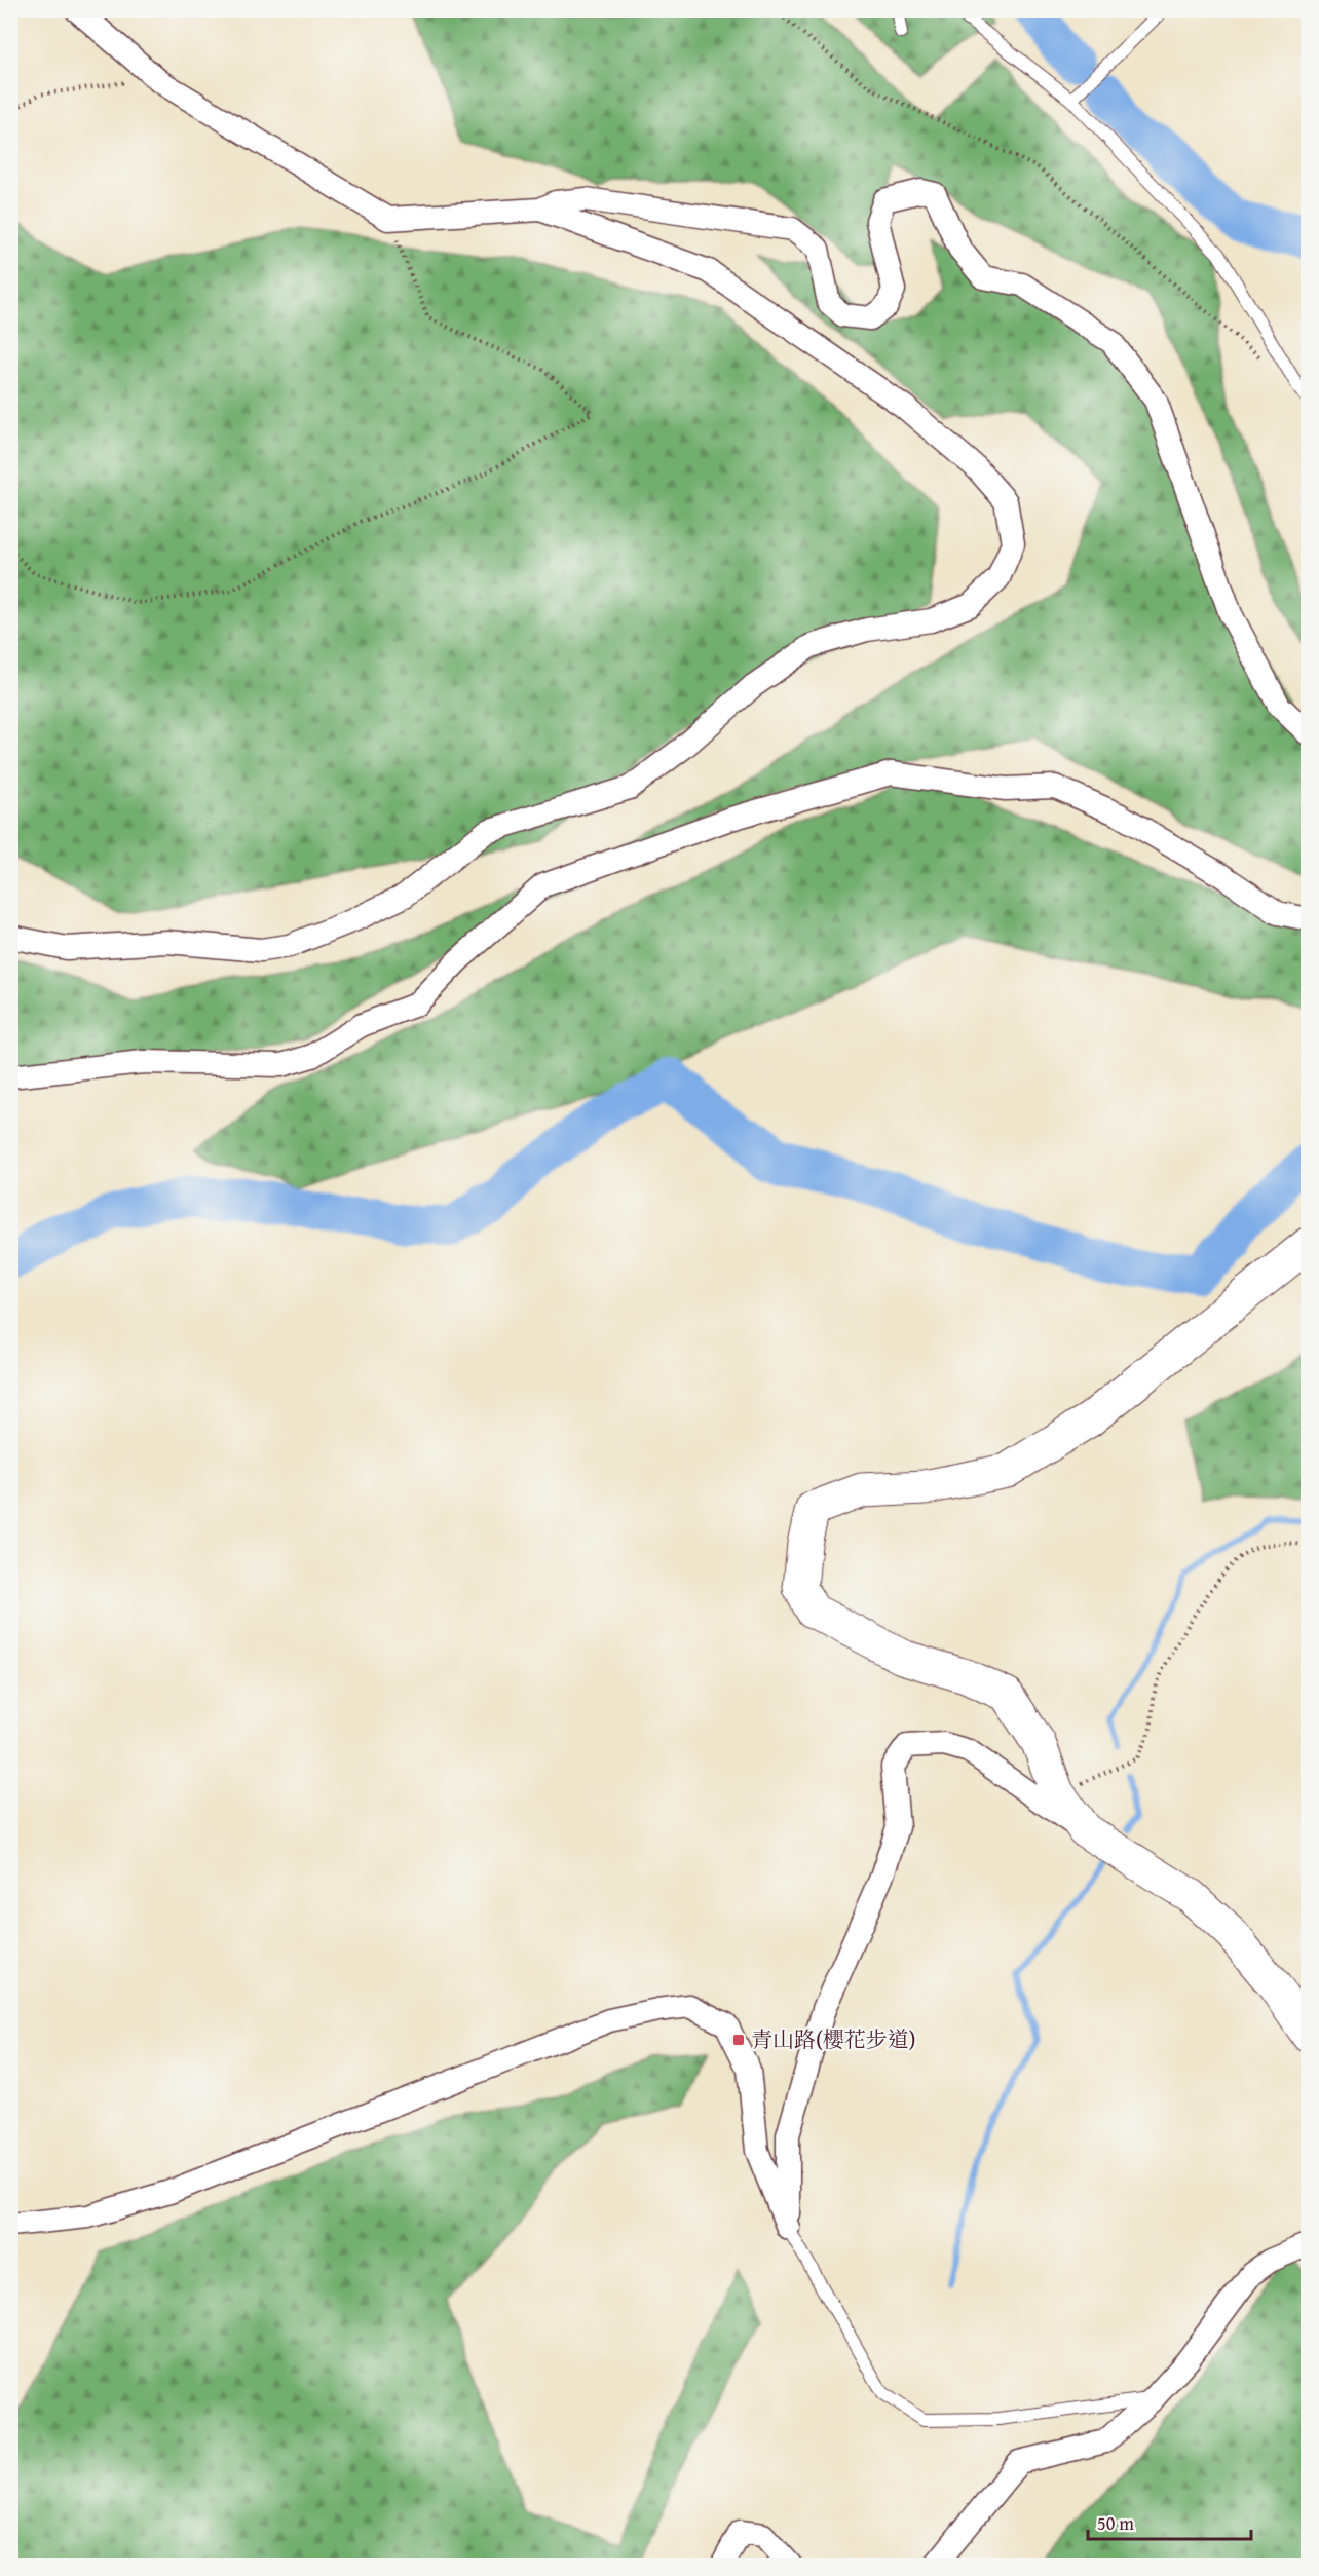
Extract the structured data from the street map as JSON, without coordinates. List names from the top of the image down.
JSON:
{
  "places": {
    "transit": ["青山路(櫻花步道)"]
  },
  "scale_bar": "50 m"
}
